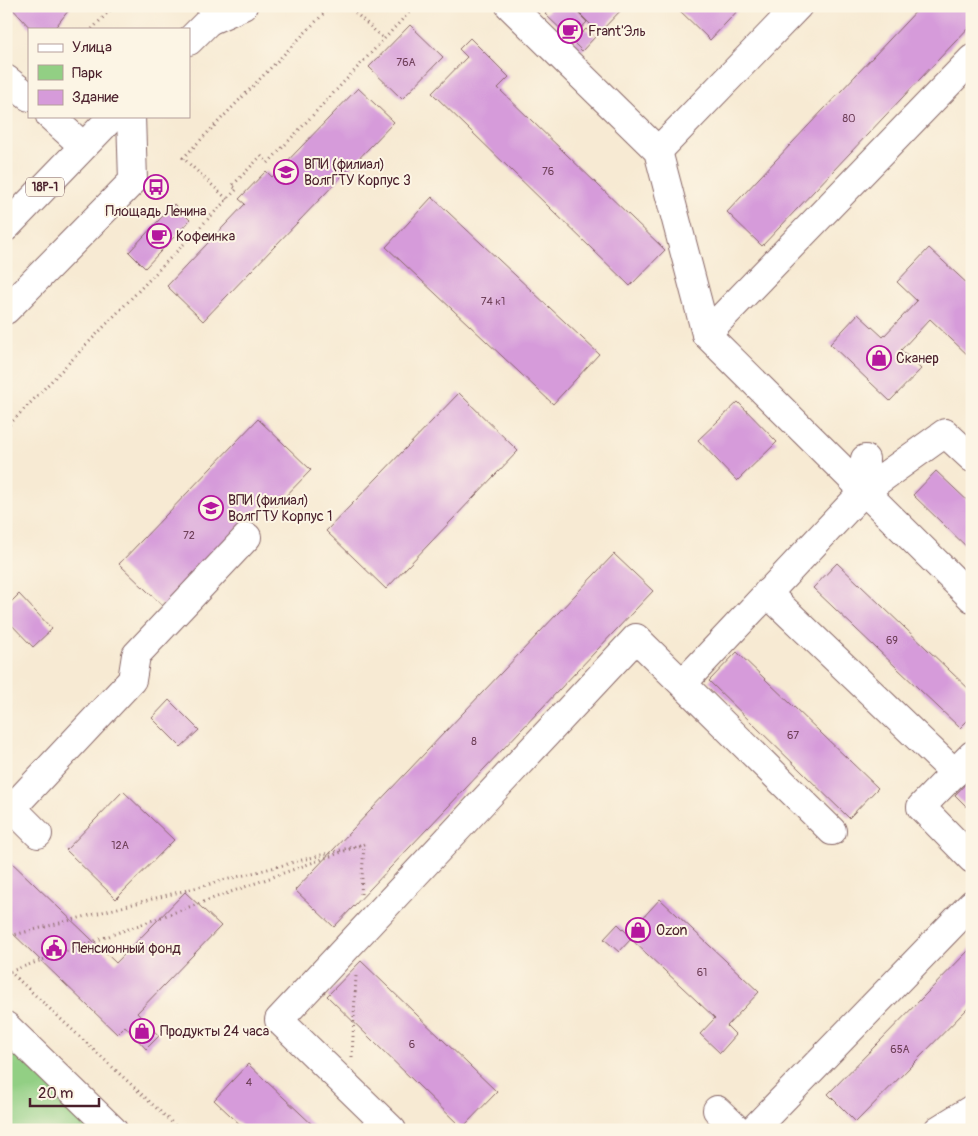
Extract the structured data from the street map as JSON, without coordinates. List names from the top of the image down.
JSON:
{
  "streets": {
    "main road": ["18Р-1"]
  },
  "places": {
    "cafe": ["Frant'Эль", "Кофеинка"],
    "school or university": ["ВПИ (филиал) ВолгГТУ Корпус 3", "ВПИ (филиал) ВолгГТУ Корпус 1"],
    "bus stop": ["Площадь Ленина"],
    "shop": ["Сканер", "Ozon", "Продукты 24 часа"],
    "public building": ["Пенсионный фонд"]
  },
  "house_numbers": [
    "76А",
    "80",
    "76",
    "74 к1",
    "72",
    "69",
    "67",
    "8",
    "12А",
    "61",
    "6",
    "65А",
    "4"
  ],
  "legend": ["Улица", "Парк", "Здание"],
  "scale_bar": "20 m"
}
